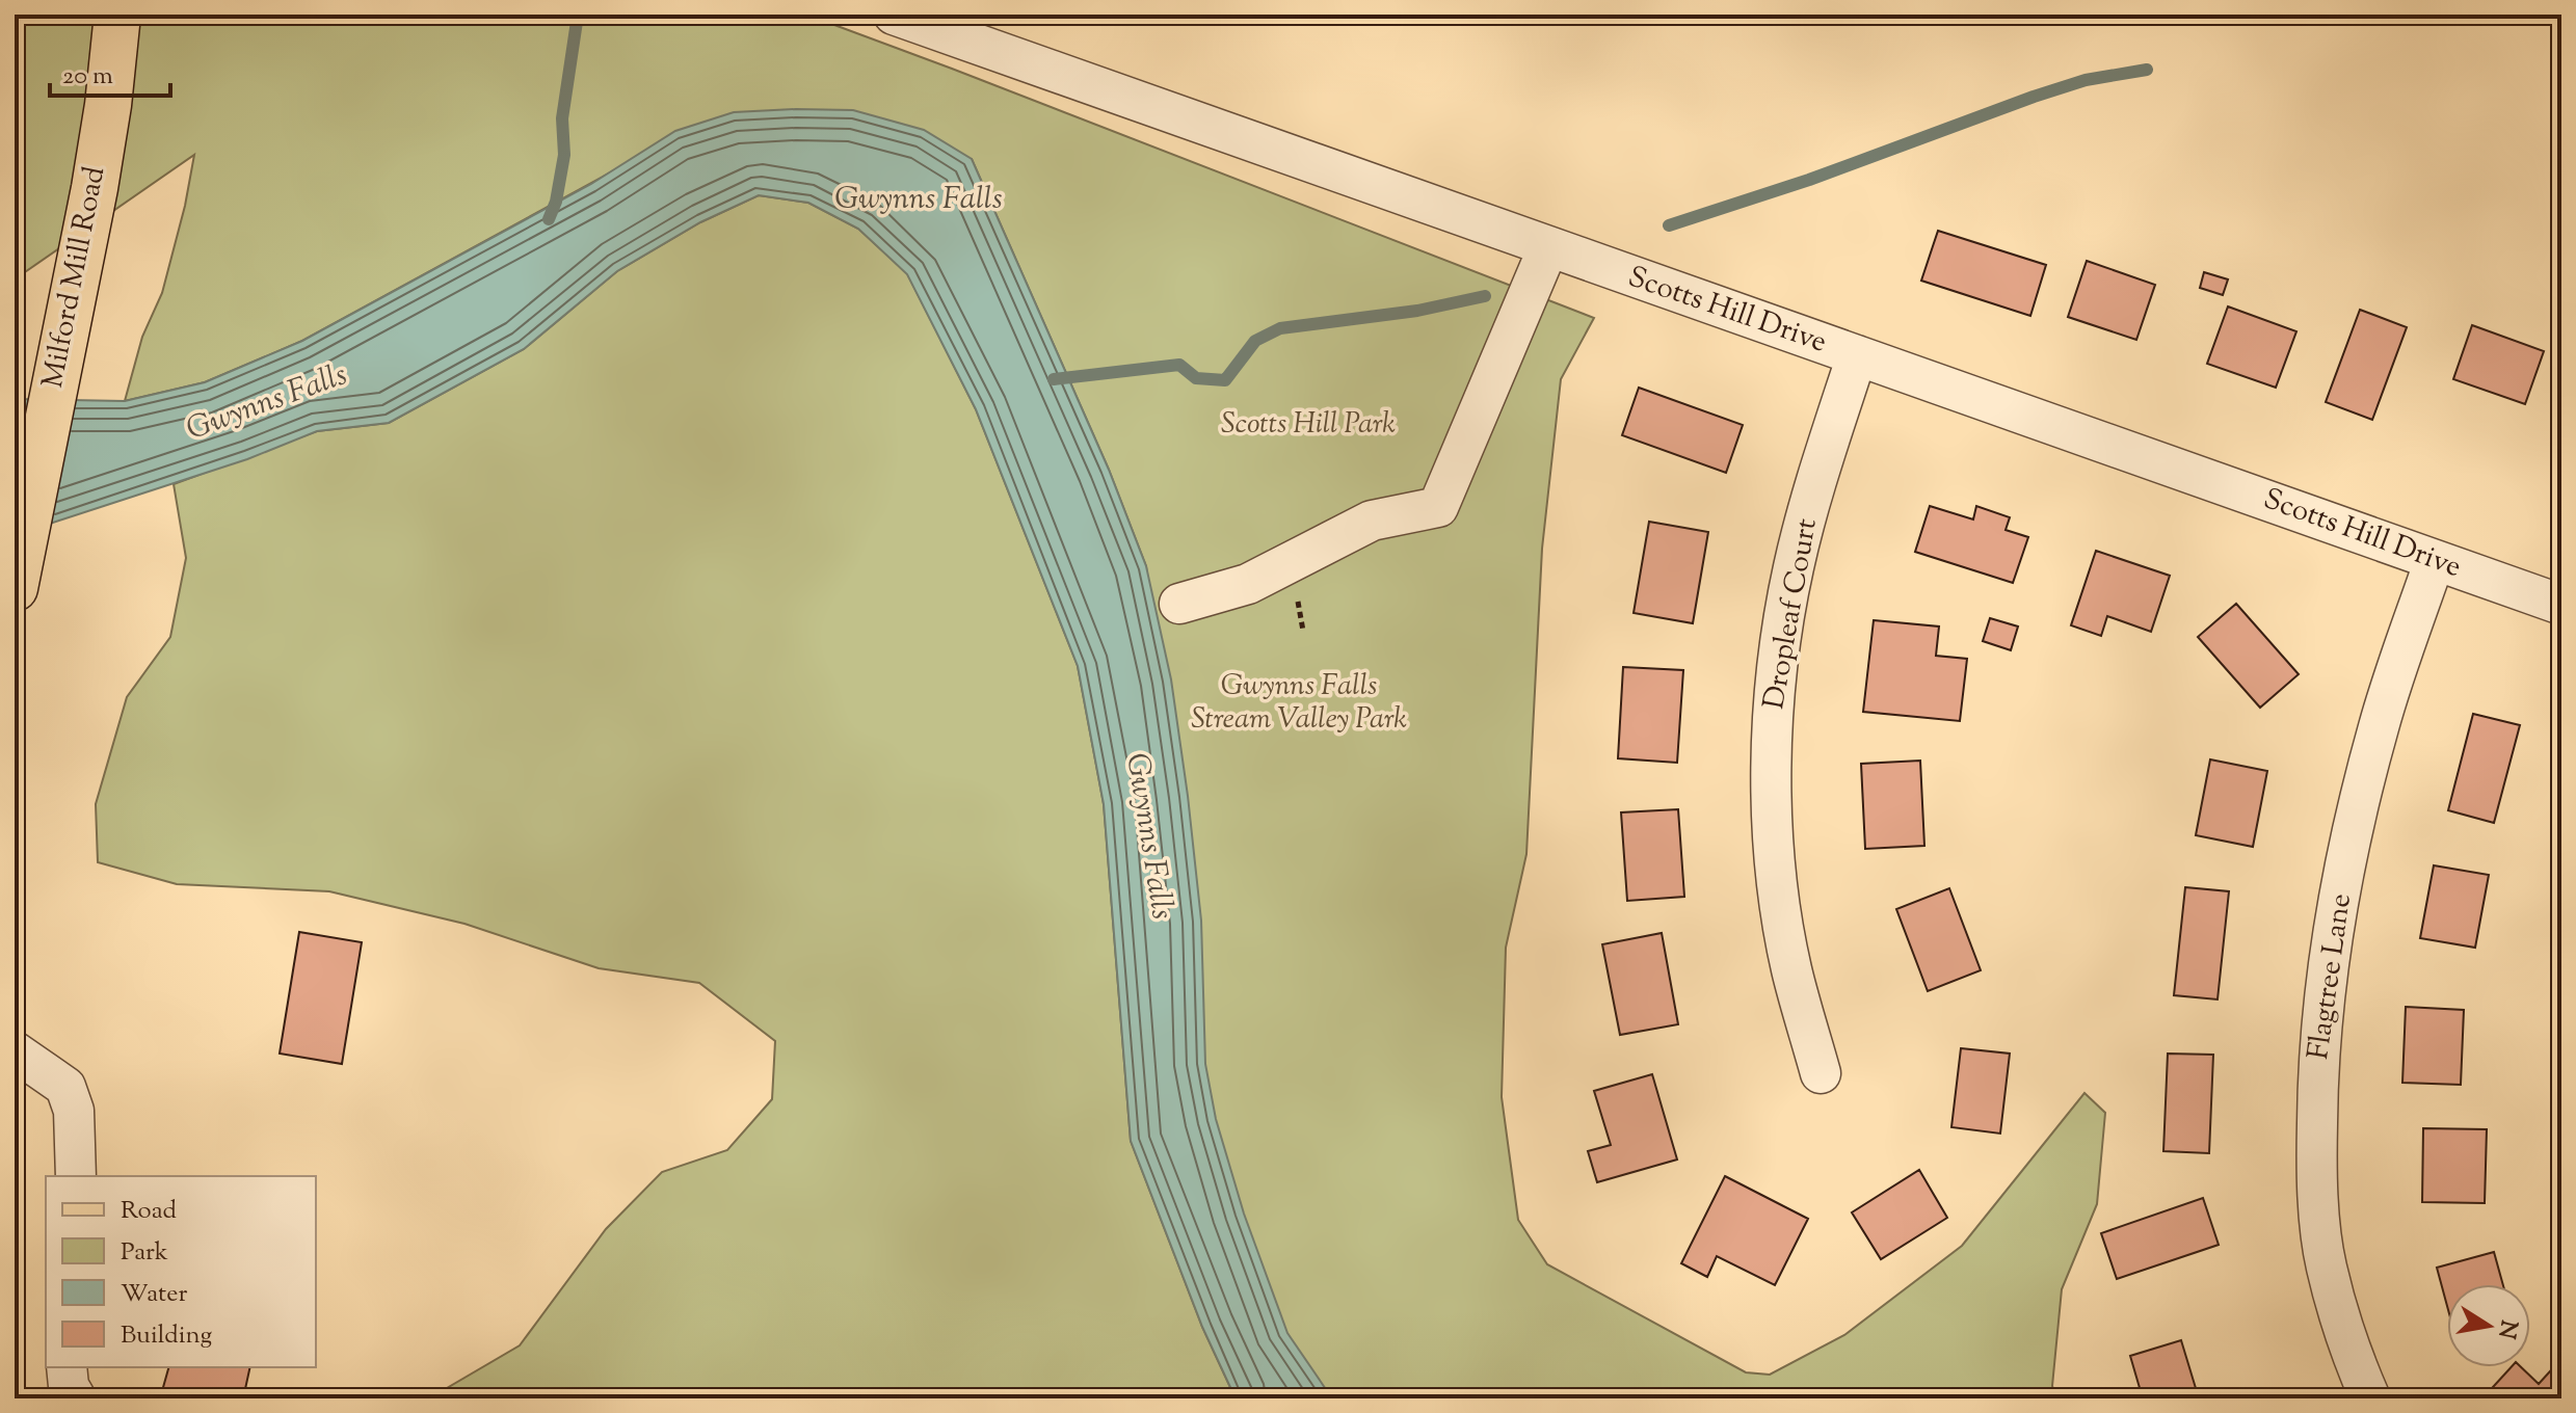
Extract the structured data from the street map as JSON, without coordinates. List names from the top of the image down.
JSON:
{
  "streets": {
    "main road": ["Milford Mill Road"],
    "street": ["Scotts Hill Drive", "Dropleaf Court", "Flagtree Lane"]
  },
  "crossings": [
    ["Scotts Hill Drive", "Dropleaf Court"],
    ["Scotts Hill Drive", "Flagtree Lane"]
  ],
  "water": ["Gwynns Falls"],
  "parks": ["Scotts Hill Park", "Gwynns Falls Stream Valley Park"],
  "legend": [
    "Road",
    "Park",
    "Water",
    "Building"
  ],
  "scale_bar": "20 m",
  "north": "right"
}
